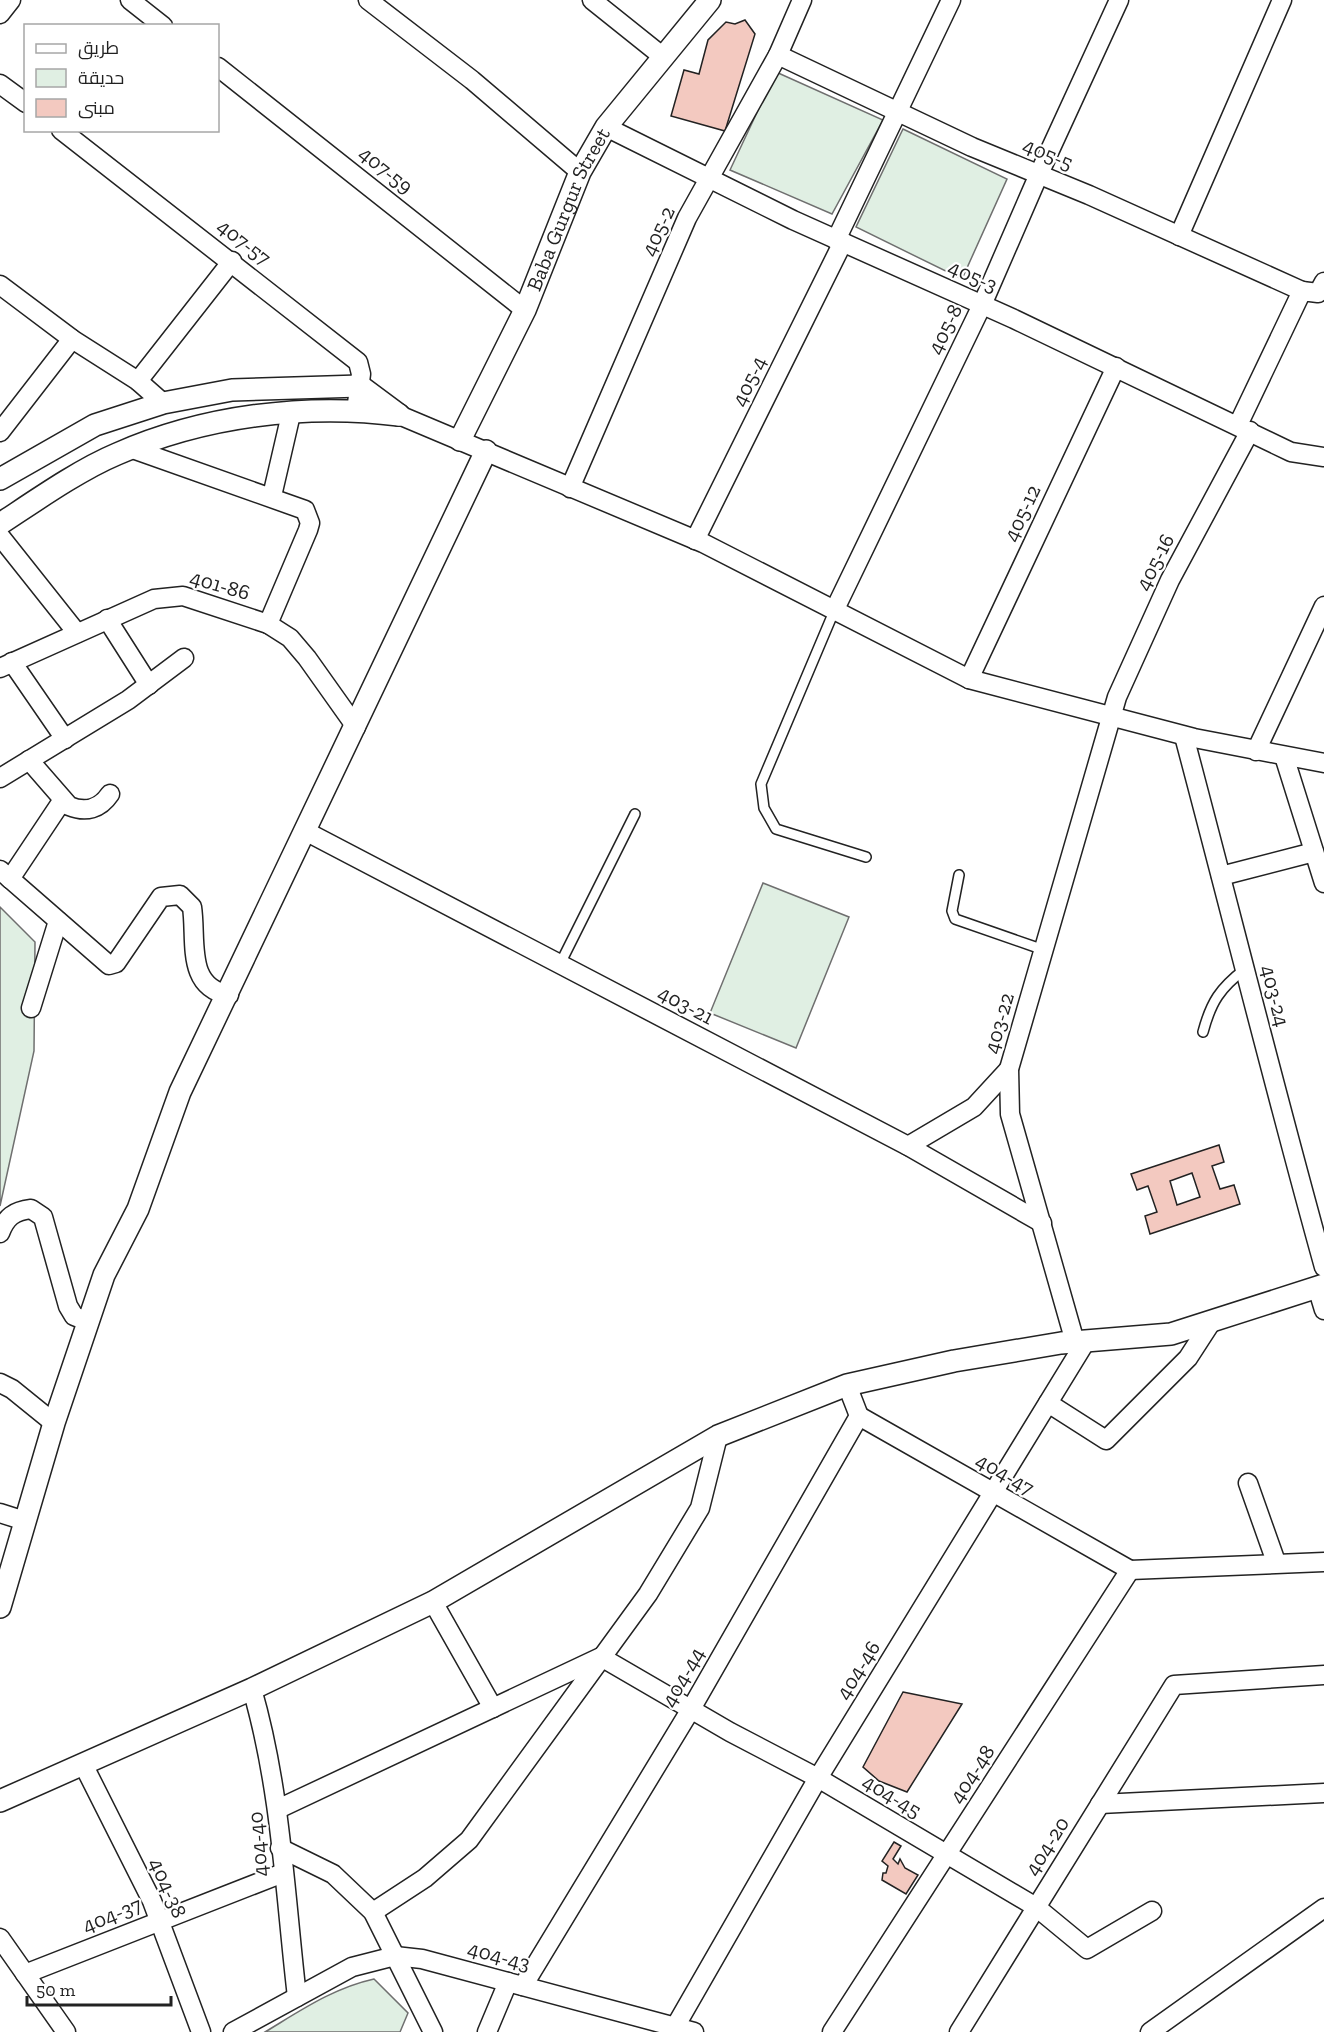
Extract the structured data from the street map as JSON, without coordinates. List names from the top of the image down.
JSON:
{
  "streets": {
    "street": [
      "405-5",
      "407-59",
      "Baba Gurgur Street",
      "405-2",
      "407-57",
      "405-3",
      "405-8",
      "405-4",
      "405-12",
      "405-16",
      "401-86",
      "403-24",
      "403-21",
      "403-22",
      "404-47",
      "404-46",
      "404-44",
      "404-48",
      "404-45",
      "404-40",
      "404-20",
      "404-38",
      "404-37",
      "404-43"
    ]
  },
  "crossings": [
    ["405-5", "405-2"],
    ["405-5", "405-8"],
    ["405-5", "405-4"],
    ["405-5", "405-16"],
    ["407-59", "Baba Gurgur Street"],
    ["Baba Gurgur Street", "405-3"],
    ["405-2", "405-3"],
    ["405-3", "405-8"],
    ["405-3", "405-4"],
    ["405-3", "405-12"],
    ["405-3", "405-16"],
    ["405-16", "403-22"],
    ["403-21", "403-22"],
    ["403-22", "404-46"],
    ["404-47", "404-46"],
    ["404-47", "404-44"],
    ["404-47", "404-48"],
    ["404-46", "404-45"],
    ["404-46", "404-43"],
    ["404-44", "404-45"],
    ["404-44", "404-43"],
    ["404-48", "404-45"],
    ["404-45", "404-20"],
    ["404-40", "404-37"],
    ["404-40", "404-43"],
    ["404-38", "404-37"]
  ],
  "legend": ["طريق", "حديقة", "مبنى"],
  "scale_bar": "50 m"
}
